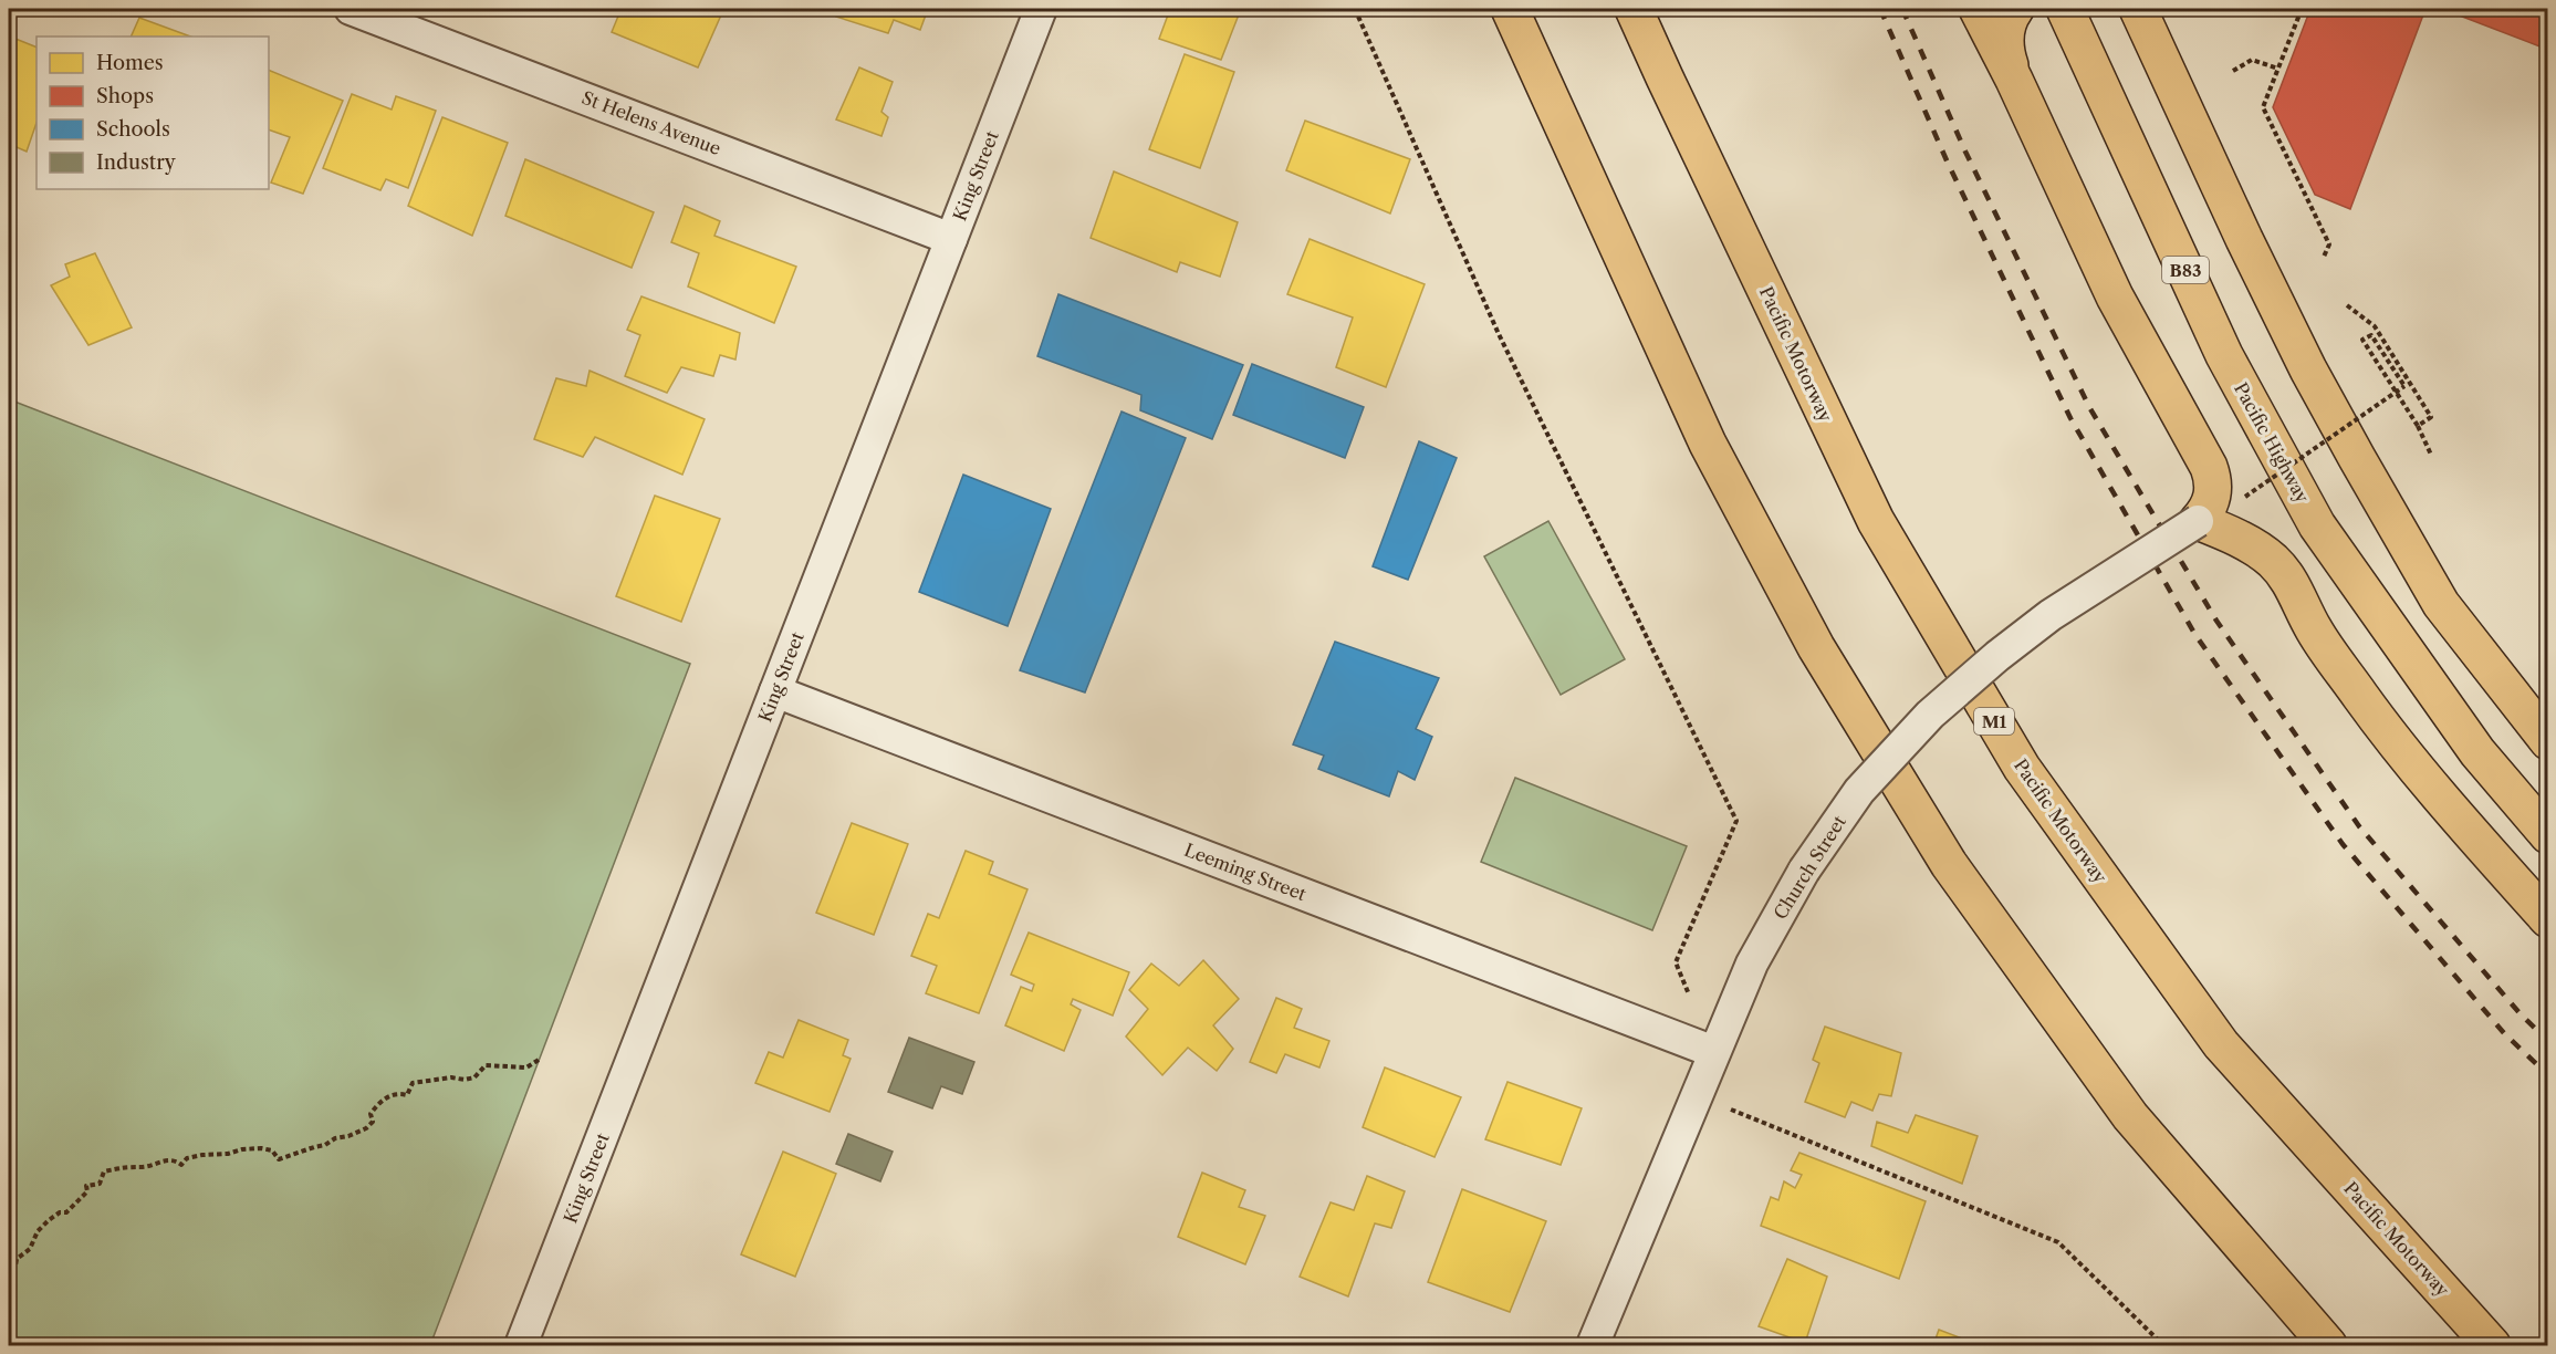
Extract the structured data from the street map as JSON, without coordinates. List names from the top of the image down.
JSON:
{
  "streets": {
    "main road": [
      "B83",
      "Pacific Motorway",
      "Pacific Highway",
      "M1"
    ],
    "street": [
      "St Helens Avenue",
      "King Street",
      "Church Street",
      "Leeming Street"
    ]
  },
  "crossings": [
    ["St Helens Avenue", "King Street"],
    ["King Street", "Leeming Street"],
    ["Church Street", "Leeming Street"]
  ],
  "legend": [
    "Homes",
    "Shops",
    "Schools",
    "Industry"
  ]
}
